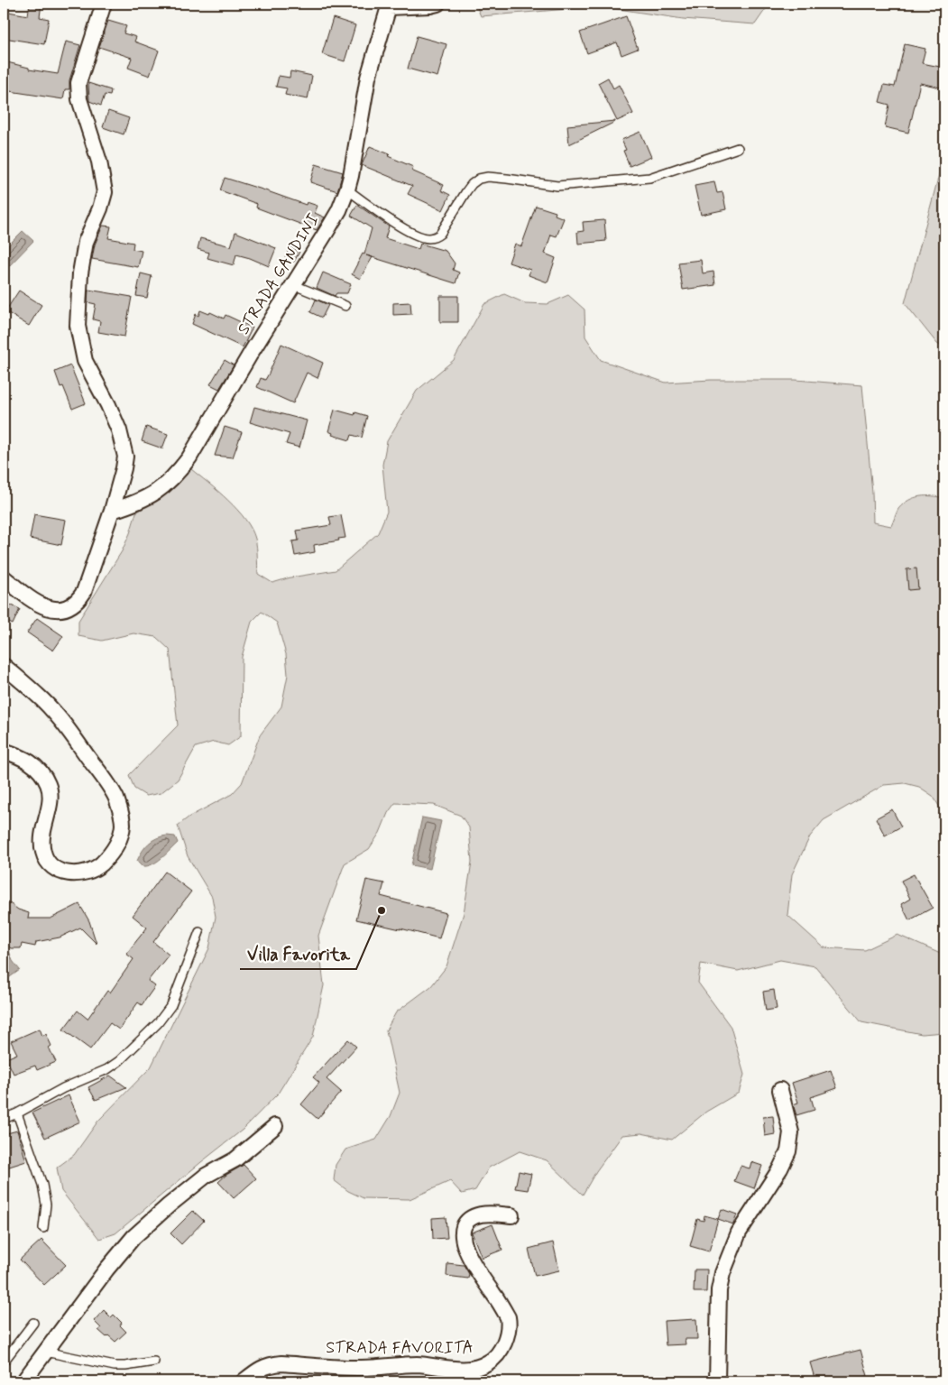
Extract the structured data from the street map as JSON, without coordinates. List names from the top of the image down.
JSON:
{
  "streets": {
    "street": ["STRADA GANDINI", "STRADA FAVORITA"]
  },
  "places": ["Villa Favorita"]
}
